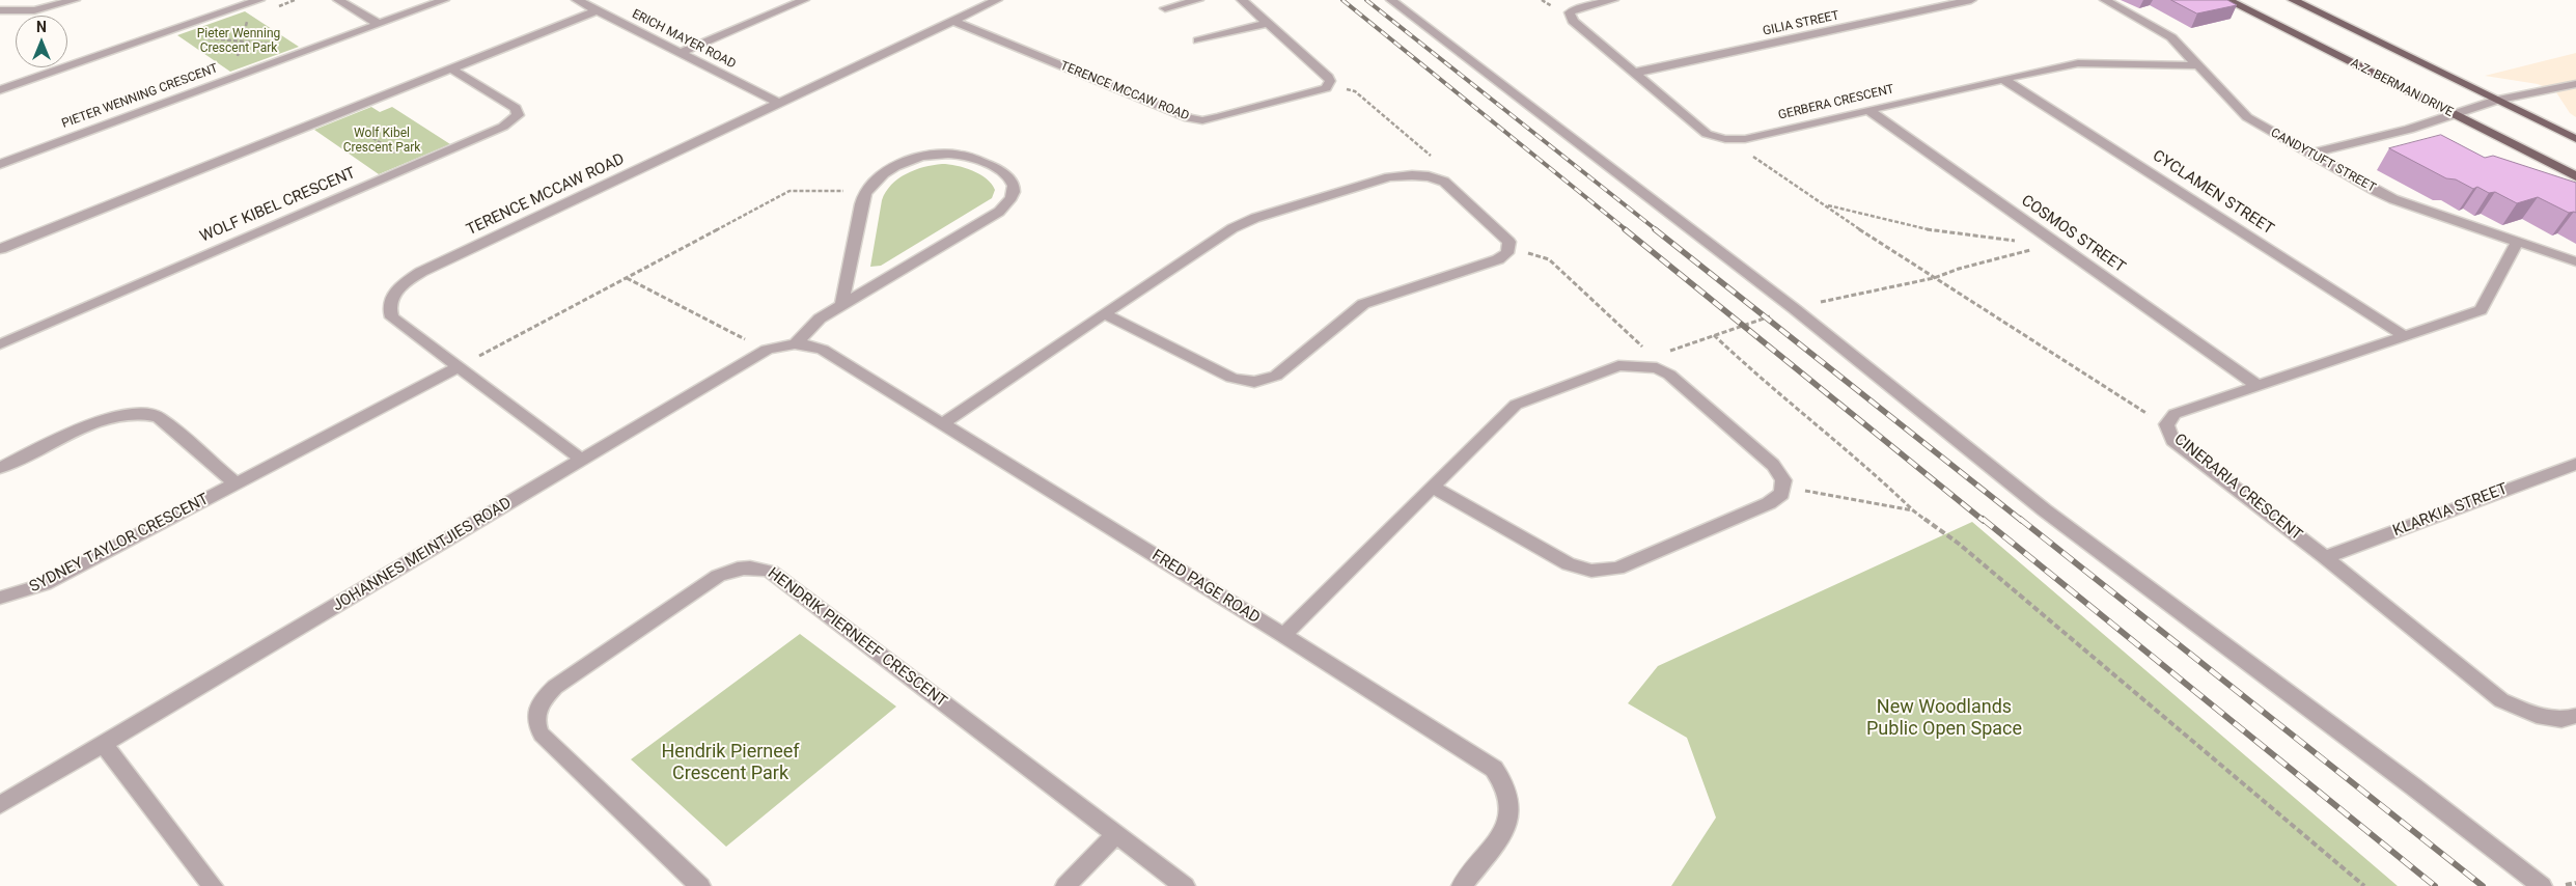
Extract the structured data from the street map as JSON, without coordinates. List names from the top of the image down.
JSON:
{
  "streets": {
    "main road": ["A.Z. BERMAN DRIVE"],
    "street": [
      "GILIA STREET",
      "ERICH MAYER ROAD",
      "TERENCE MCCAW ROAD",
      "PIETER WENNING CRESCENT",
      "GERBERA CRESCENT",
      "CANDYTUFT STREET",
      "CYCLAMEN STREET",
      "WOLF KIBEL CRESCENT",
      "COSMOS STREET",
      "CINERARIA CRESCENT",
      "KLARKIA STREET",
      "SYDNEY TAYLOR CRESCENT",
      "JOHANNES MEINTJIES ROAD",
      "FRED PAGE ROAD",
      "HENDRIK PIERNEEF CRESCENT"
    ]
  },
  "crossings": [
    ["GILIA STREET", "GERBERA CRESCENT"],
    ["ERICH MAYER ROAD", "TERENCE MCCAW ROAD"],
    ["TERENCE MCCAW ROAD", "SYDNEY TAYLOR CRESCENT"],
    ["TERENCE MCCAW ROAD", "JOHANNES MEINTJIES ROAD"],
    ["GERBERA CRESCENT", "CANDYTUFT STREET"],
    ["GERBERA CRESCENT", "CYCLAMEN STREET"],
    ["GERBERA CRESCENT", "COSMOS STREET"],
    ["CANDYTUFT STREET", "CINERARIA CRESCENT"],
    ["CYCLAMEN STREET", "CINERARIA CRESCENT"],
    ["COSMOS STREET", "CINERARIA CRESCENT"],
    ["CINERARIA CRESCENT", "KLARKIA STREET"],
    ["JOHANNES MEINTJIES ROAD", "FRED PAGE ROAD"]
  ],
  "parks": [
    "Pieter Wenning Crescent Park",
    "Wolf Kibel Crescent Park",
    "New Woodlands Public Open Space",
    "Hendrik Pierneef Crescent Park"
  ],
  "north": "top"
}
